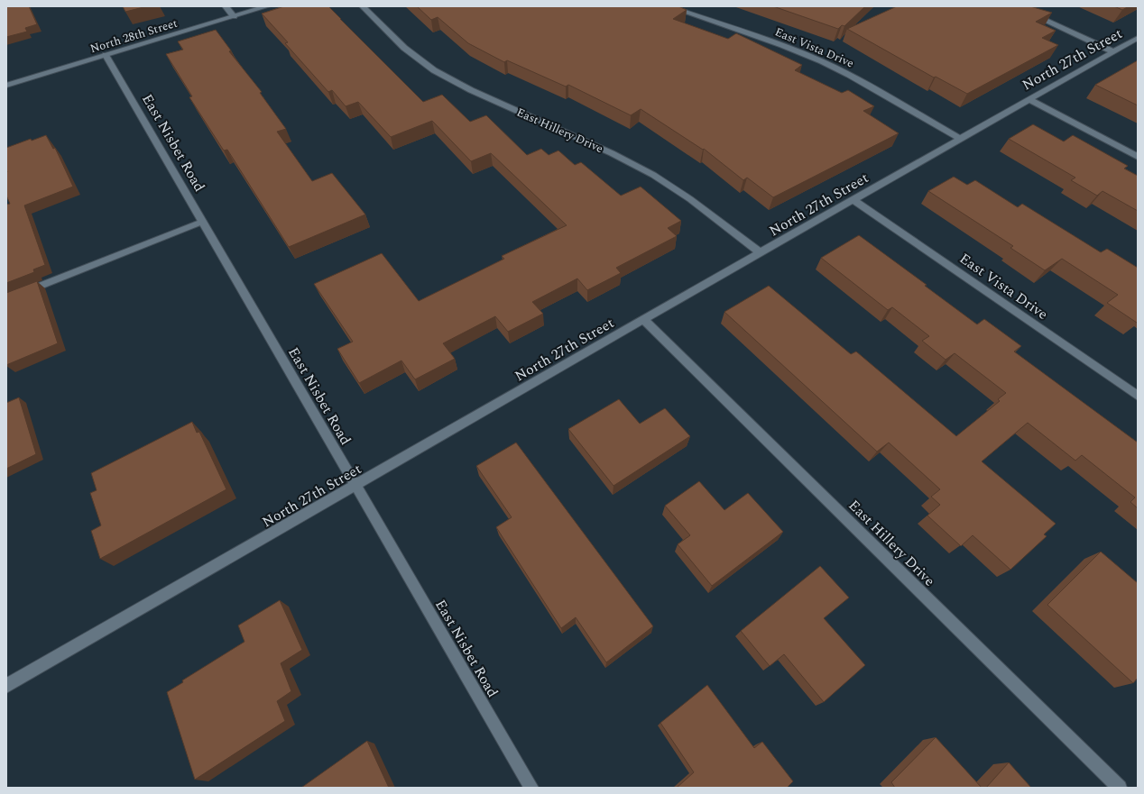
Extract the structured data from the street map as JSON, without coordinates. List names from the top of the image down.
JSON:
{
  "streets": {
    "street": [
      "North 28th Street",
      "East Vista Drive",
      "North 27th Street",
      "East Hillery Drive",
      "East Nisbet Road"
    ]
  },
  "crossings": [
    ["North 28th Street", "East Nisbet Road"],
    ["East Vista Drive", "North 27th Street"],
    ["North 27th Street", "East Hillery Drive"],
    ["North 27th Street", "East Nisbet Road"]
  ]
}
